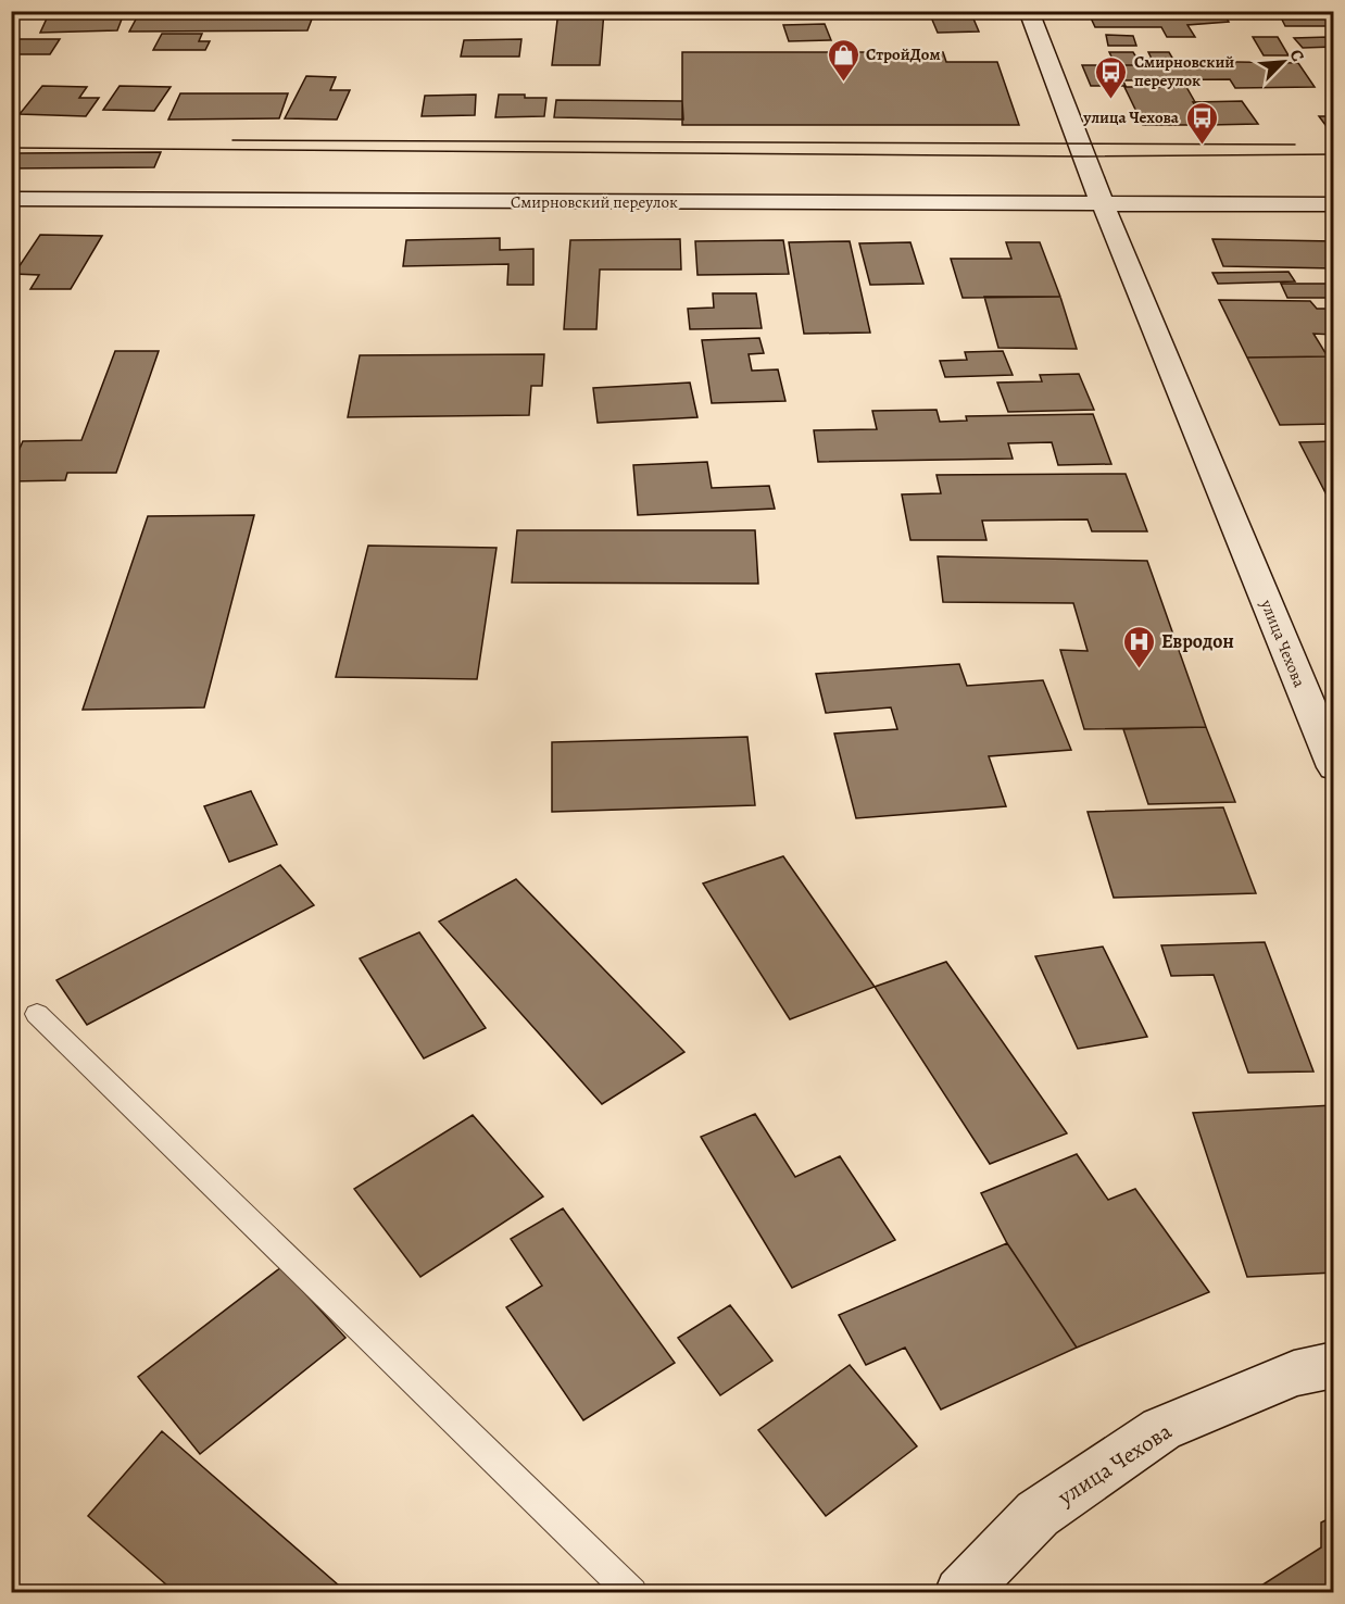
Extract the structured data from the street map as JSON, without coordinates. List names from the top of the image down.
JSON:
{
  "streets": {
    "main road": ["Смирновский переулок", "улица Чехова"]
  },
  "crossings": [
    ["Смирновский переулок", "улица Чехова"]
  ],
  "places": {
    "shop": ["СтройДом"],
    "bus stop": ["Смирновский переулок", "улица Чехова"],
    "hospital": ["Евродон"]
  },
  "north": "top right"
}
